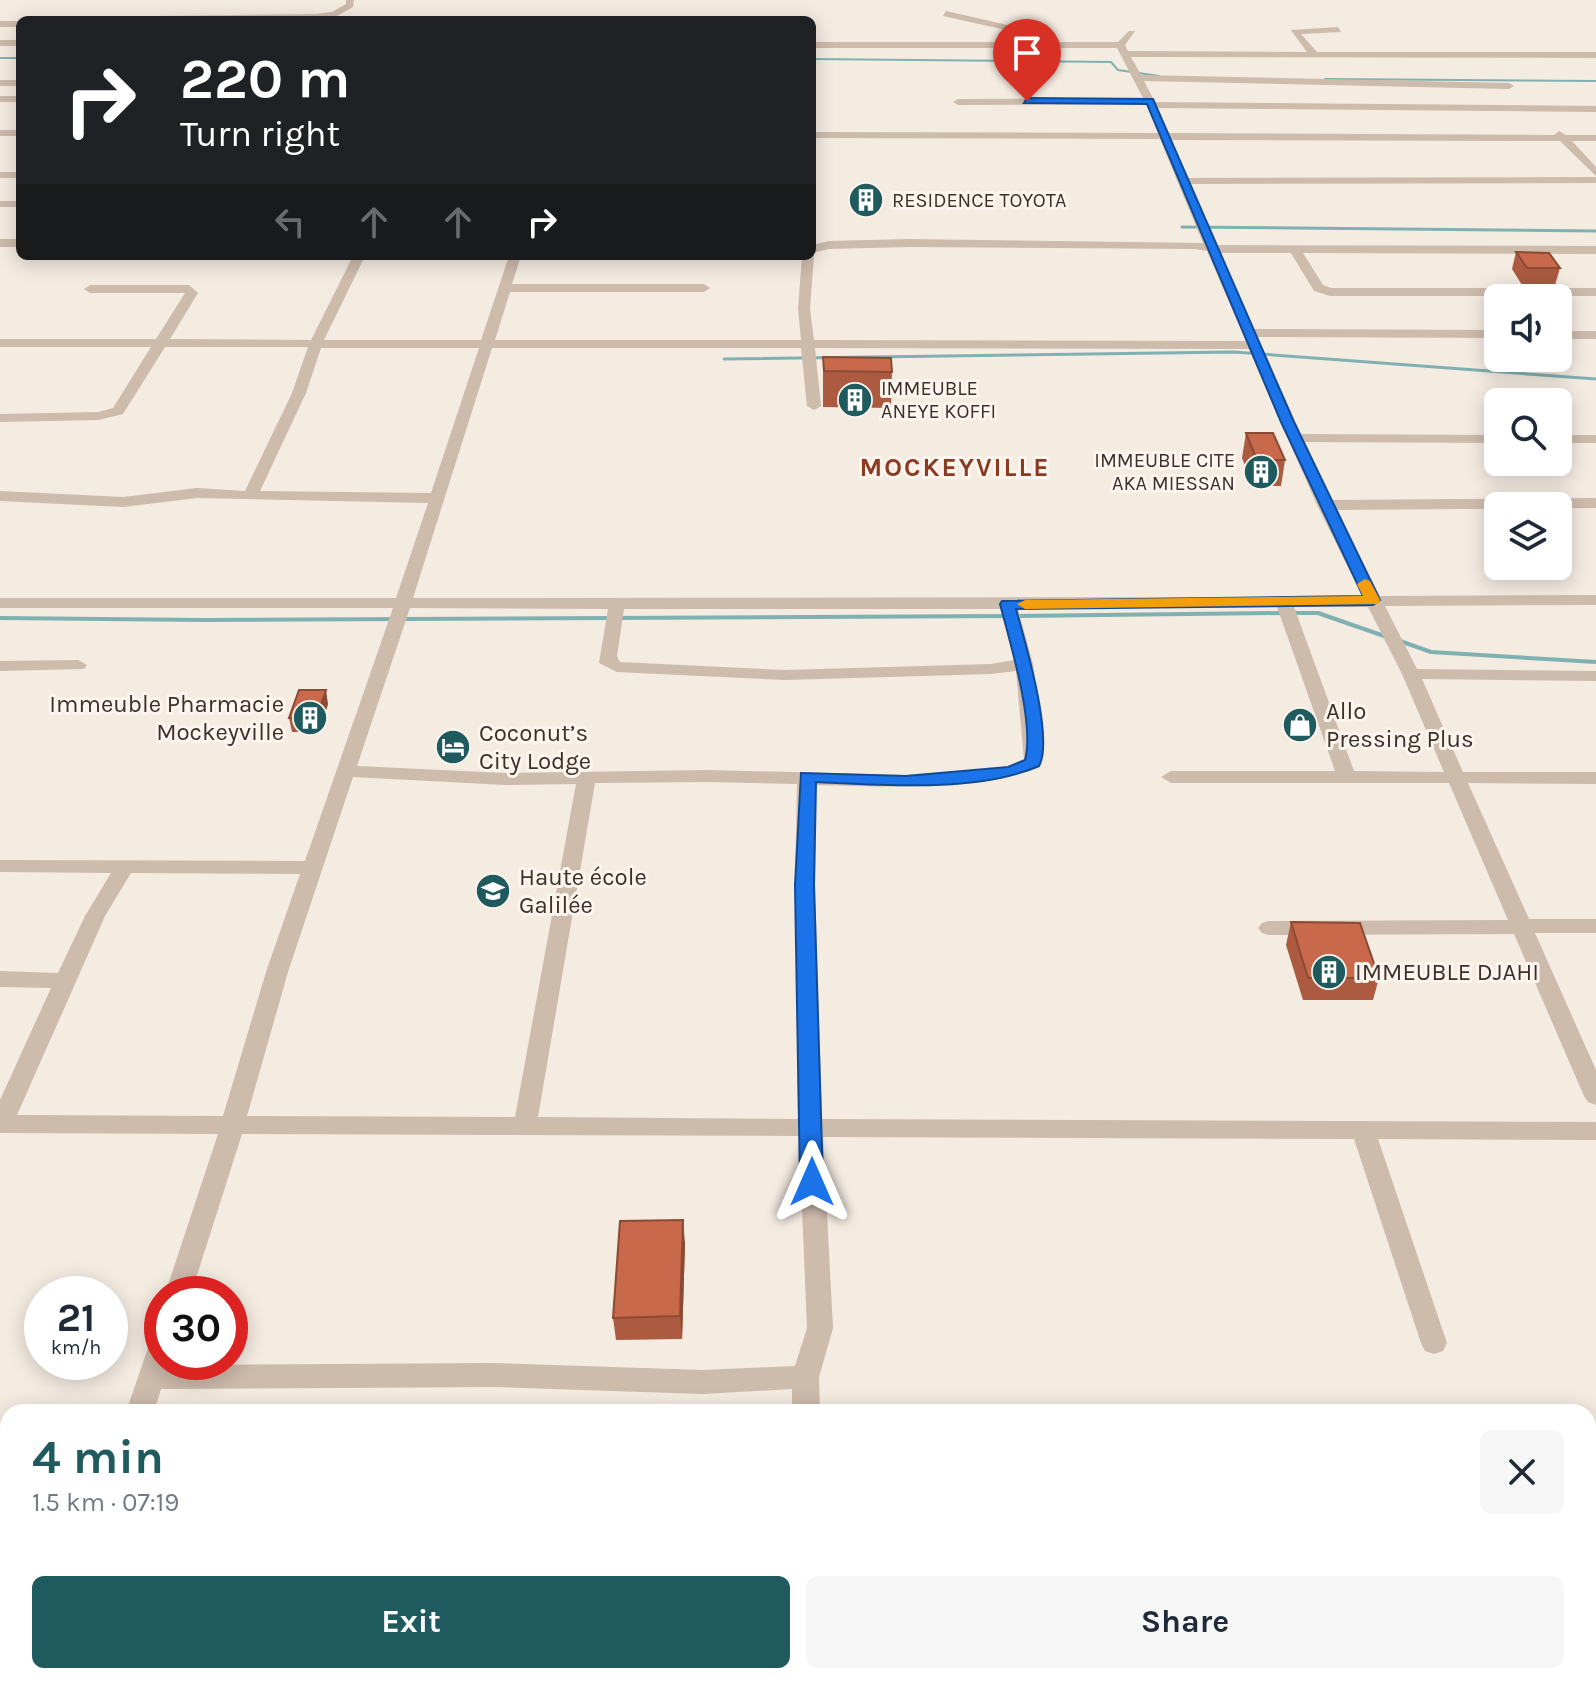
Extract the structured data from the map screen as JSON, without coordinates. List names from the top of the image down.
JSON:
{
  "districts": ["MOCKEYVILLE"],
  "places": {
    "building": [
      "RESIDENCE TOYOTA",
      "IMMEUBLE ANEYE KOFFI",
      "IMMEUBLE CITE AKA MIESSAN",
      "Immeuble Pharmacie Mockeyville",
      "IMMEUBLE DJAHI"
    ],
    "shop": ["Allo Pressing Plus"],
    "hotel": ["Coconut’s City Lodge"],
    "school or university": ["Haute école Galilée"]
  },
  "page": {
    "turn": ["220 m", "Turn right"],
    "speed": "21 km/h",
    "limit": "30",
    "heading": ["4 min", "1.5 km · 07:19"],
    "buttons": ["Exit", "Share"]
  }
}
